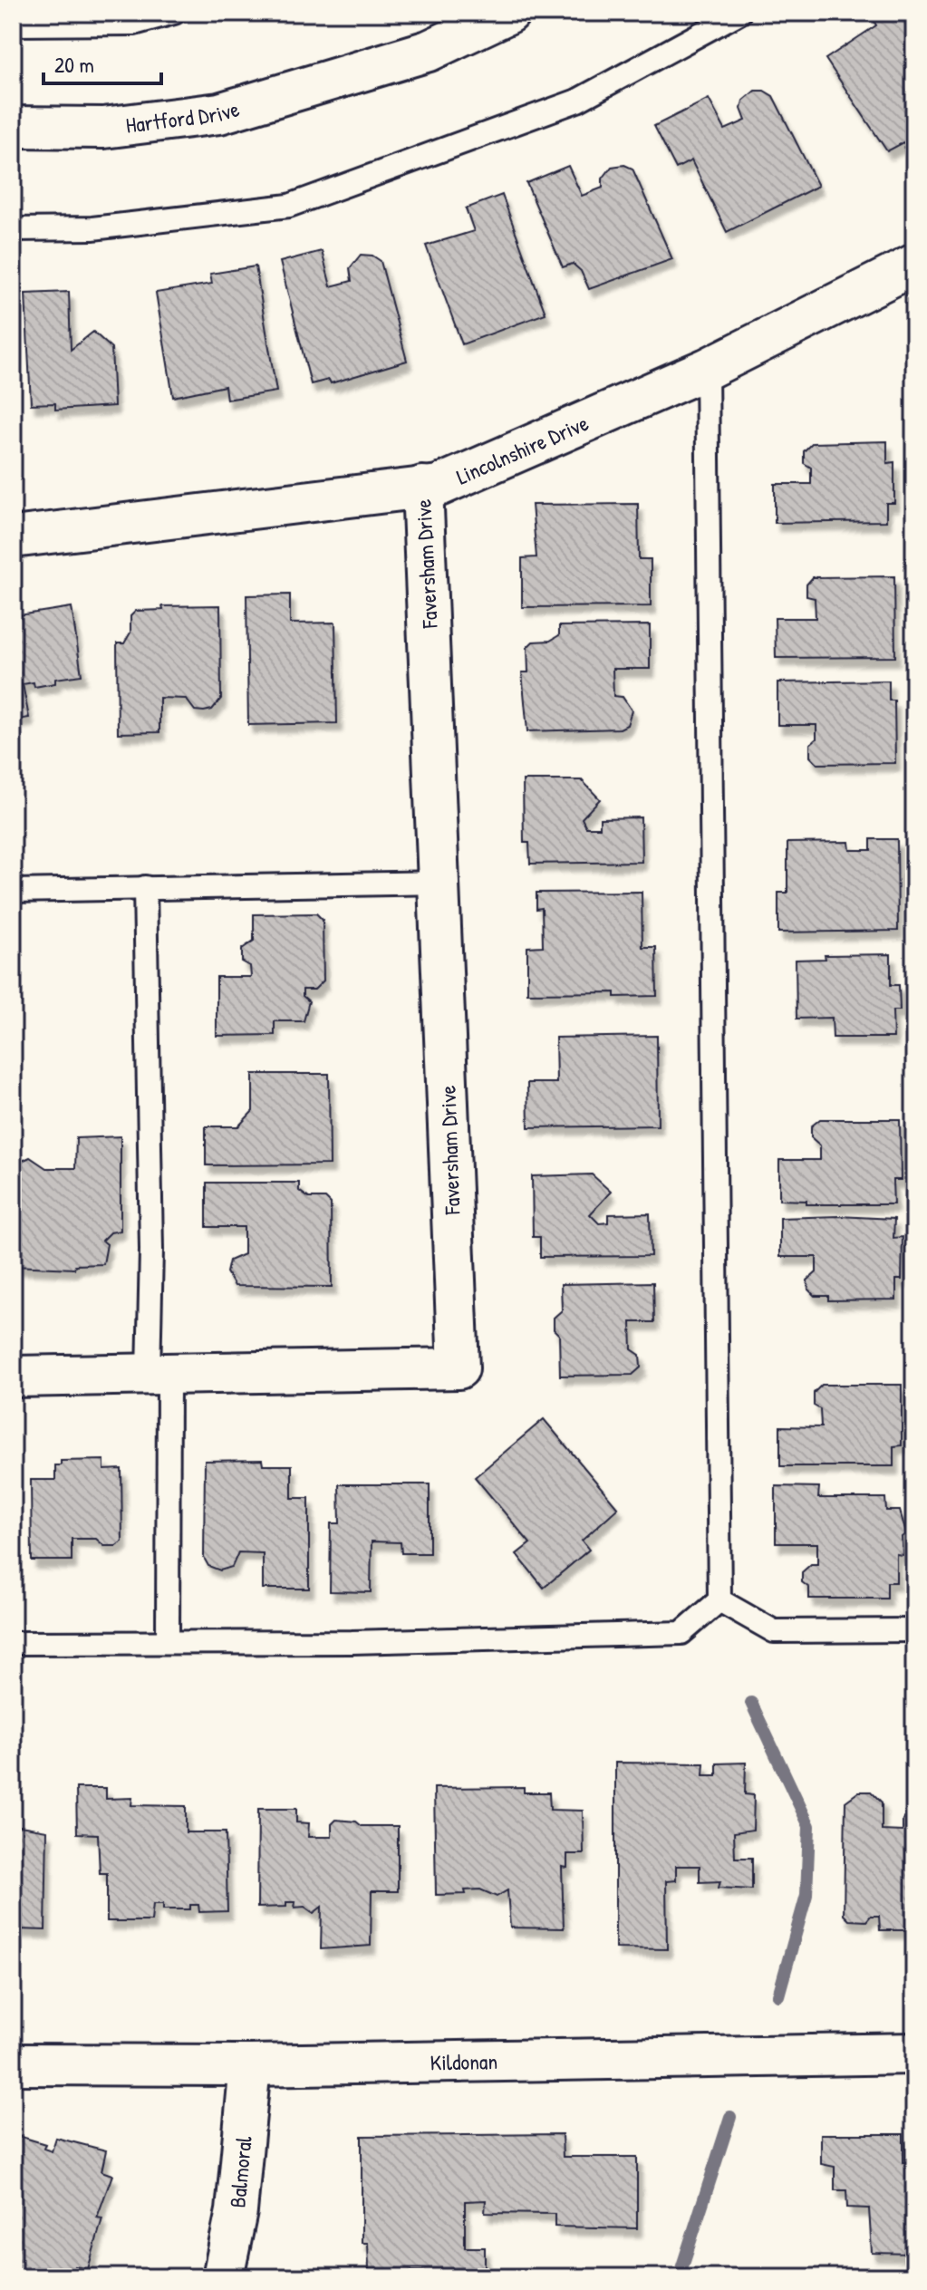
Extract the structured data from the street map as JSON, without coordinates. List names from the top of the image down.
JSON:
{
  "streets": {
    "street": [
      "Hartford Drive",
      "Lincolnshire Drive",
      "Faversham Drive",
      "Kildonan",
      "Balmoral"
    ]
  },
  "crossings": [
    ["Lincolnshire Drive", "Faversham Drive"],
    ["Kildonan", "Balmoral"]
  ],
  "scale_bar": "20 m"
}
